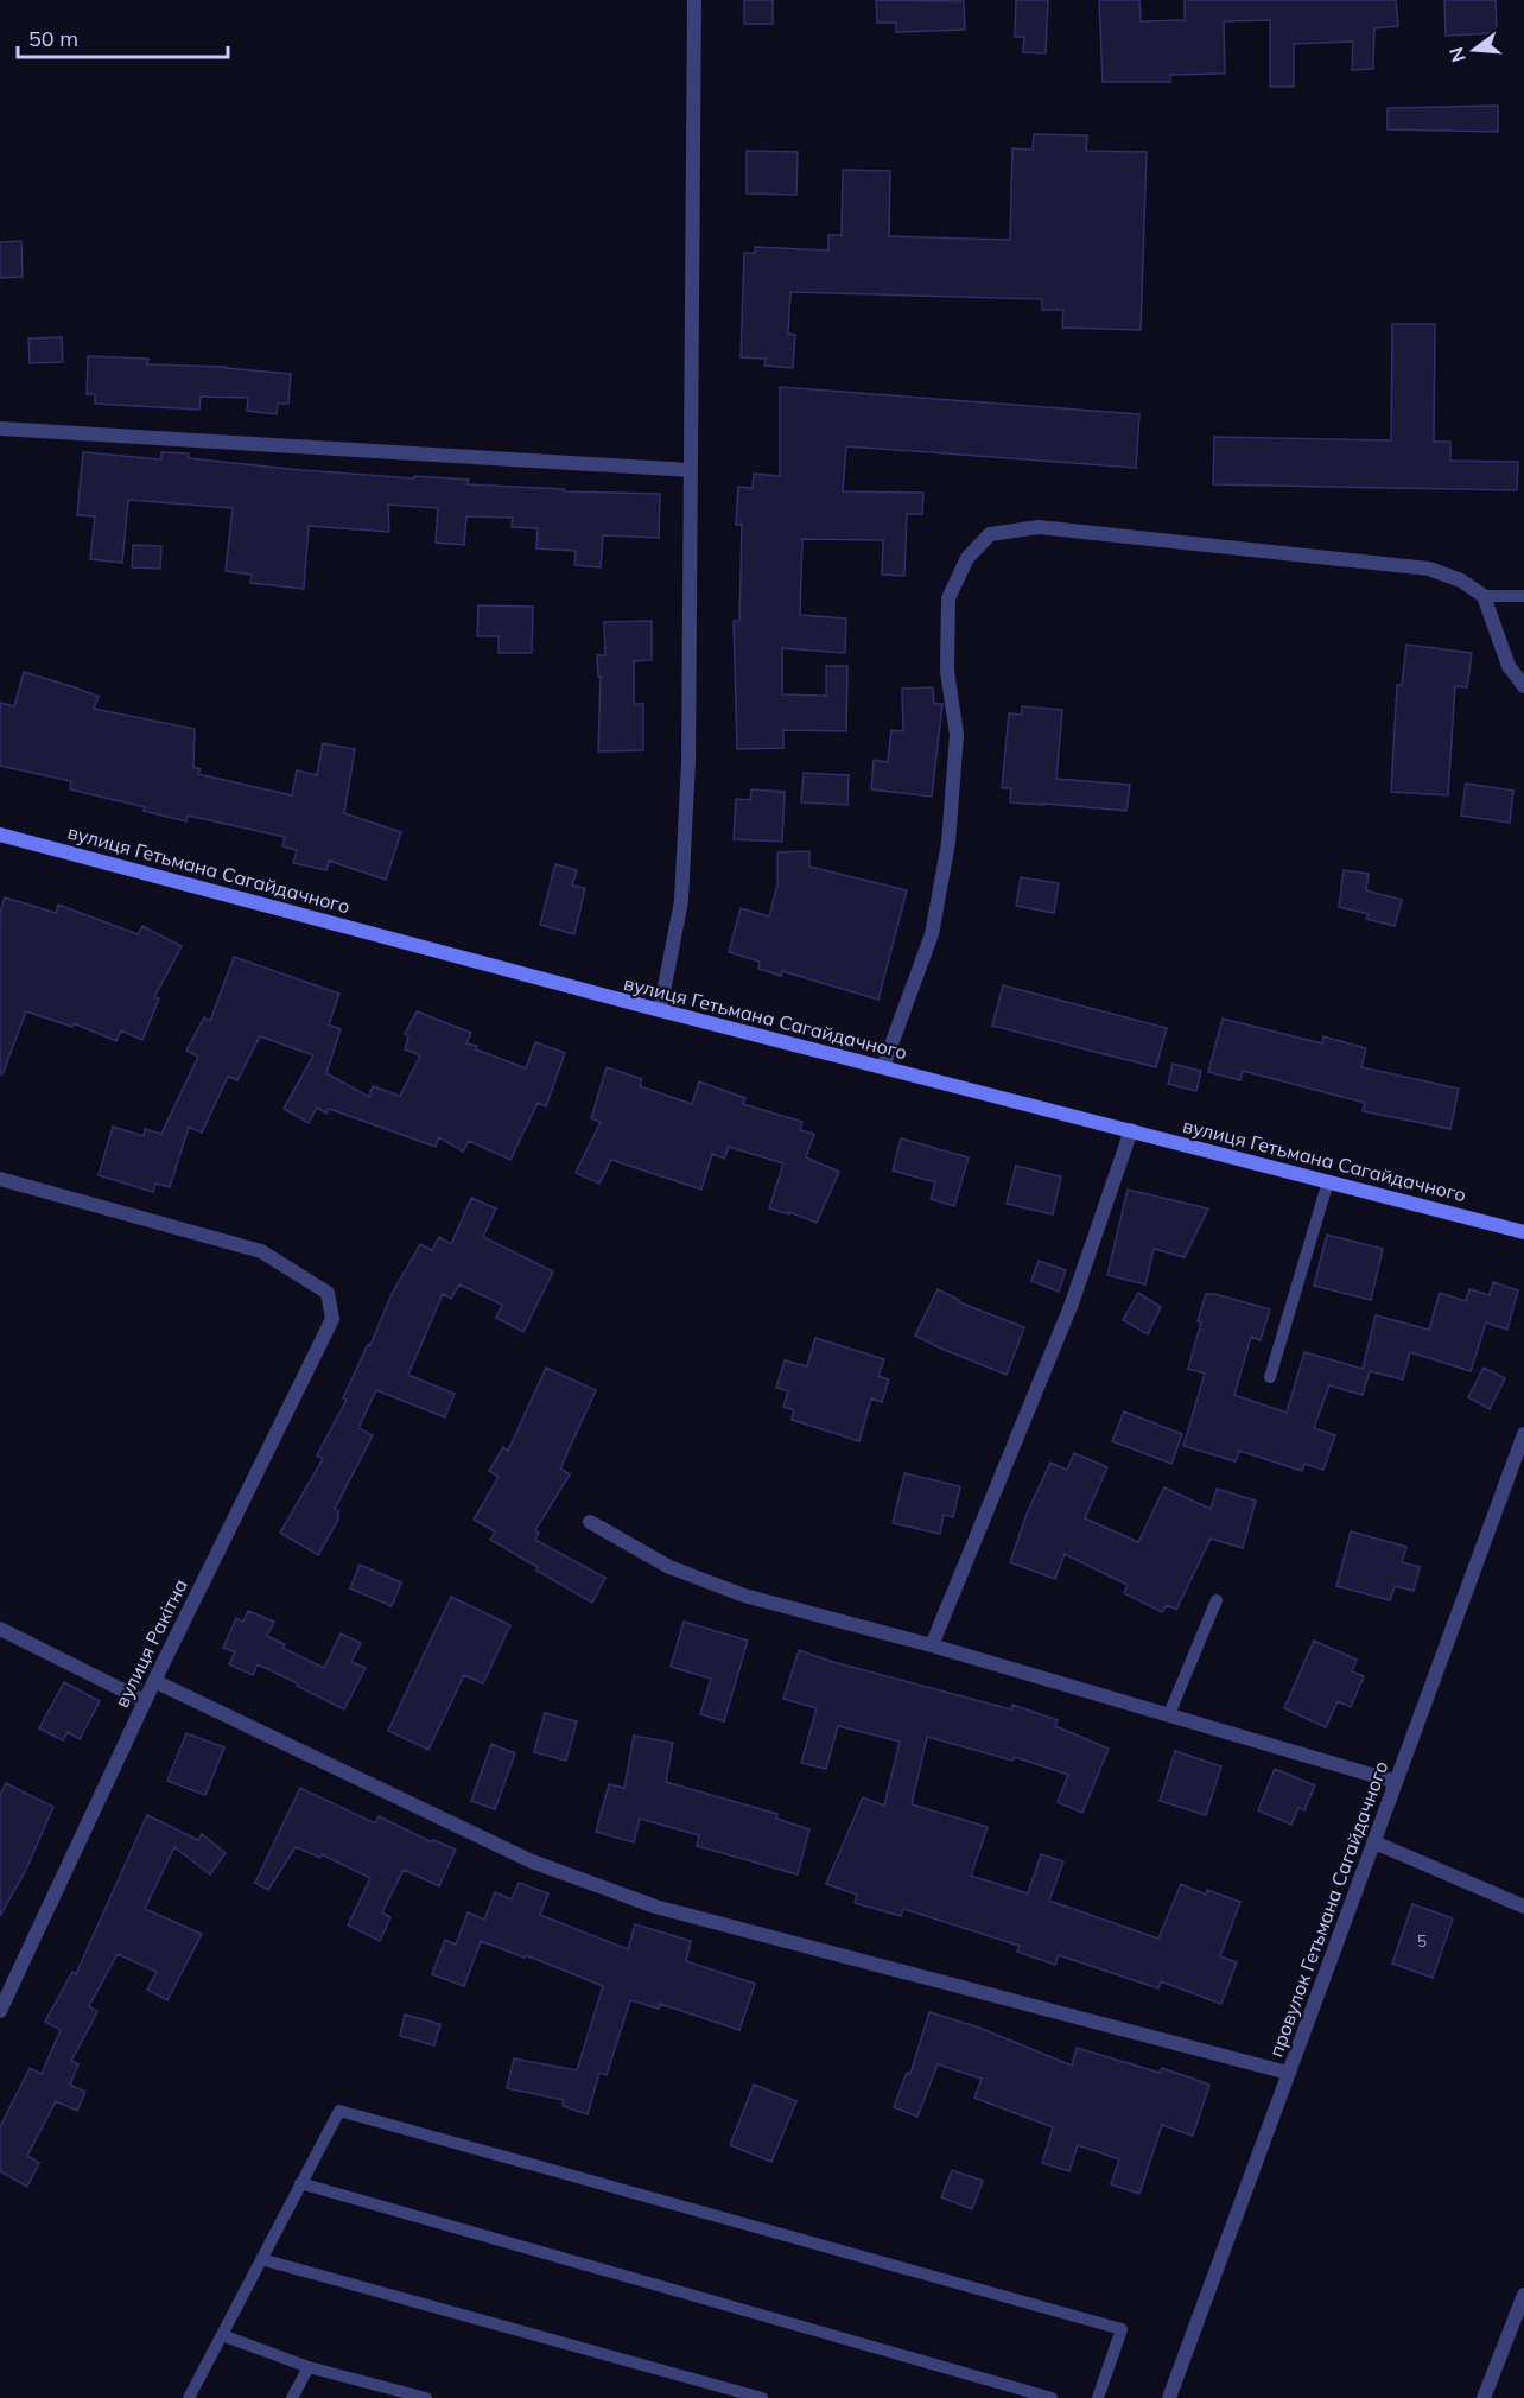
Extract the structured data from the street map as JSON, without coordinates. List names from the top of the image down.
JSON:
{
  "streets": {
    "main road": ["вулиця Гетьмана Сагайдачного"],
    "street": ["вулиця Ракітна", "провулок Гетьмана Сагайдачного"]
  },
  "house_numbers": ["5"],
  "scale_bar": "50 m",
  "north": "left"
}
